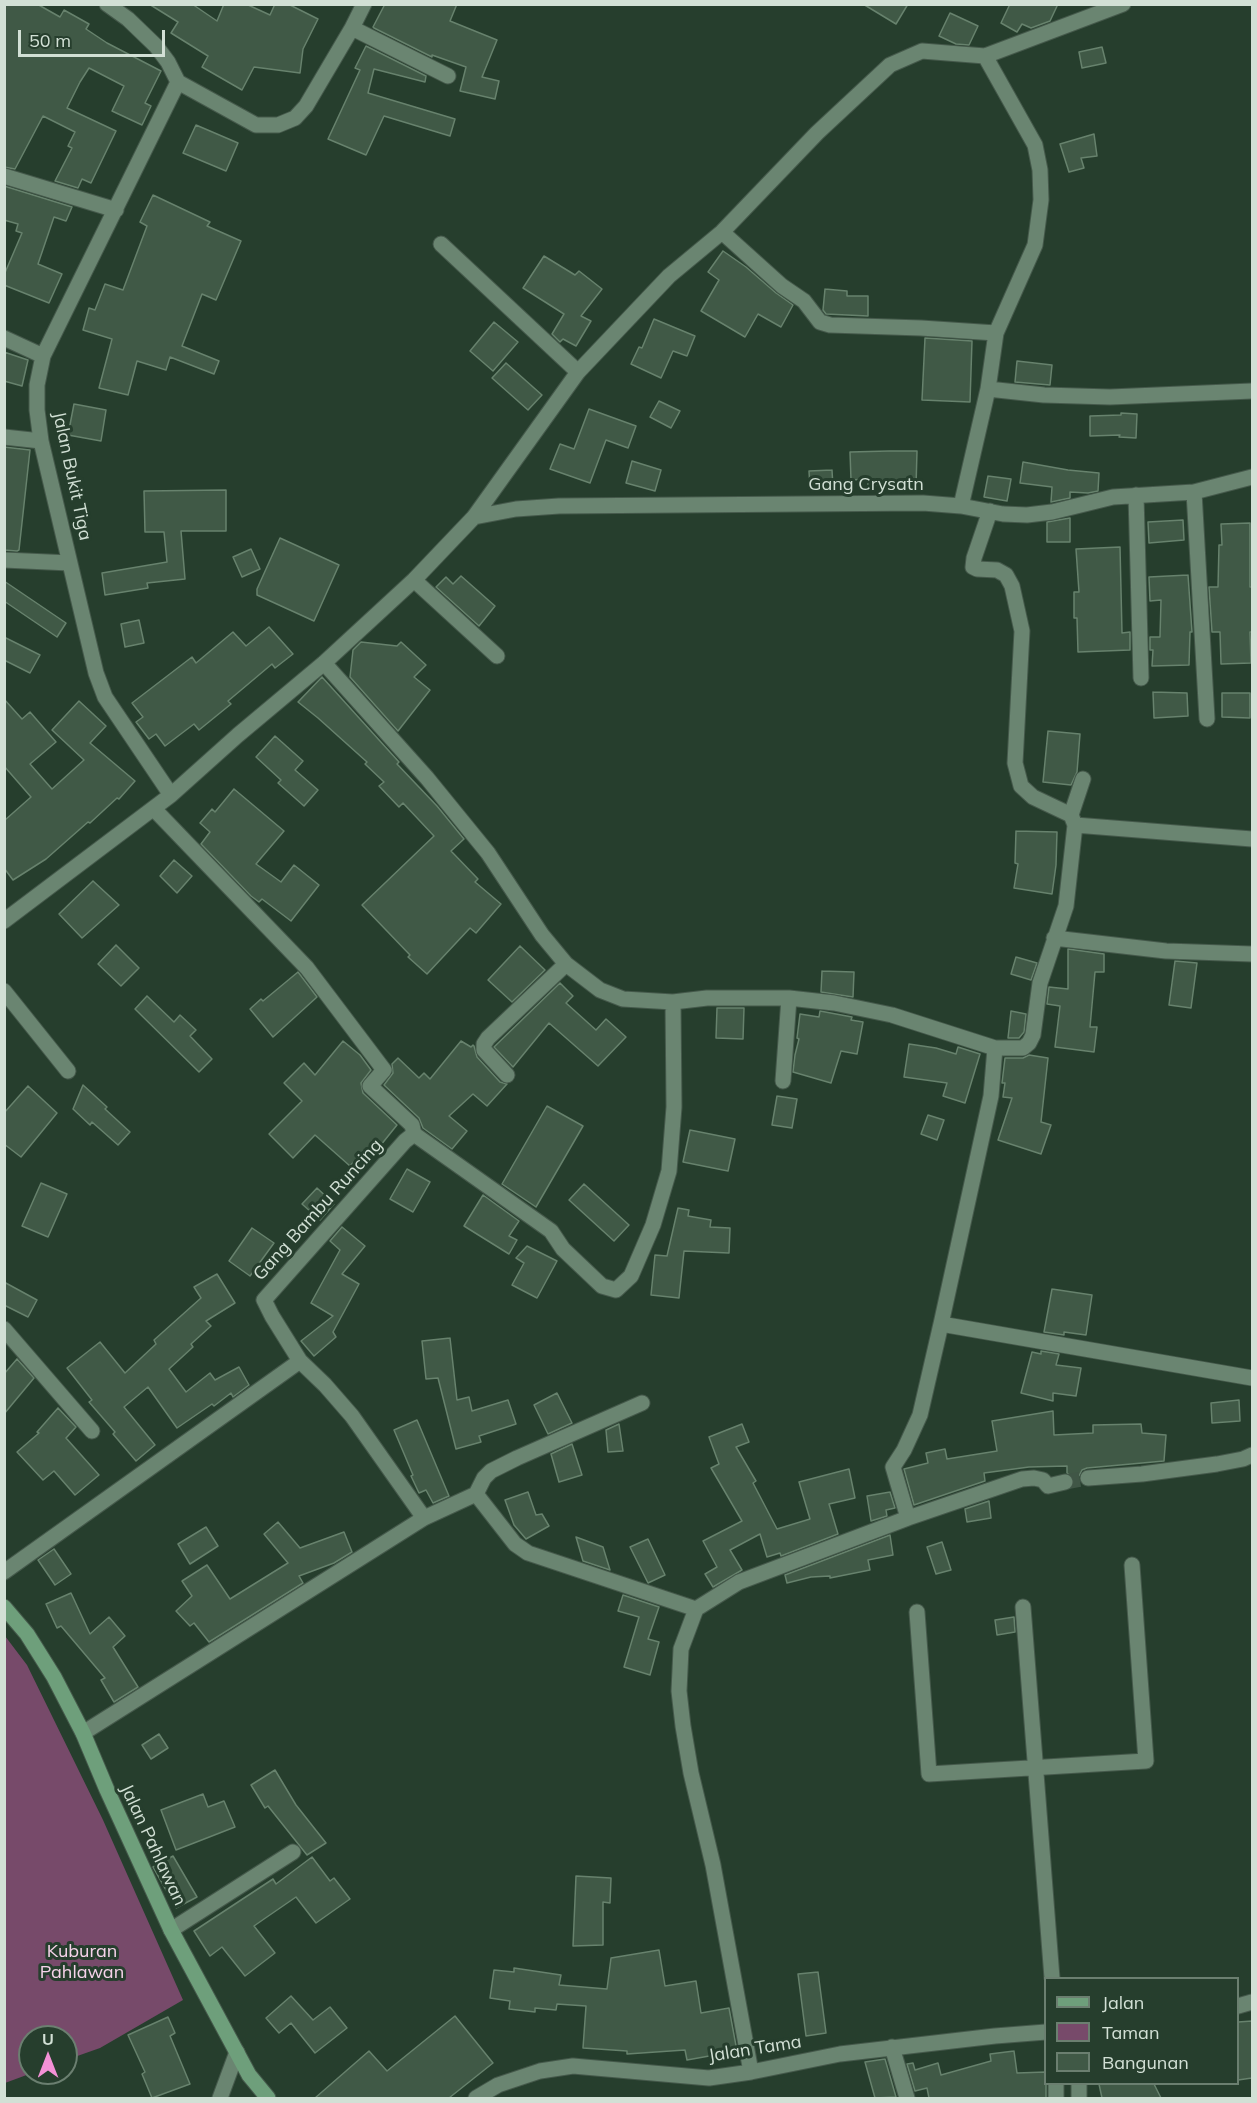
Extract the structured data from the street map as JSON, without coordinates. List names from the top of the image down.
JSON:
{
  "streets": {
    "main road": ["Jalan Pahlawan"],
    "street": [
      "Jalan Bukit Tiga",
      "Gang Crysatn",
      "Gang Bambu Runcing",
      "Jalan Tama"
    ]
  },
  "parks": ["Kuburan Pahlawan"],
  "legend": ["Jalan", "Taman", "Bangunan"],
  "scale_bar": "50 m",
  "north": "top"
}
